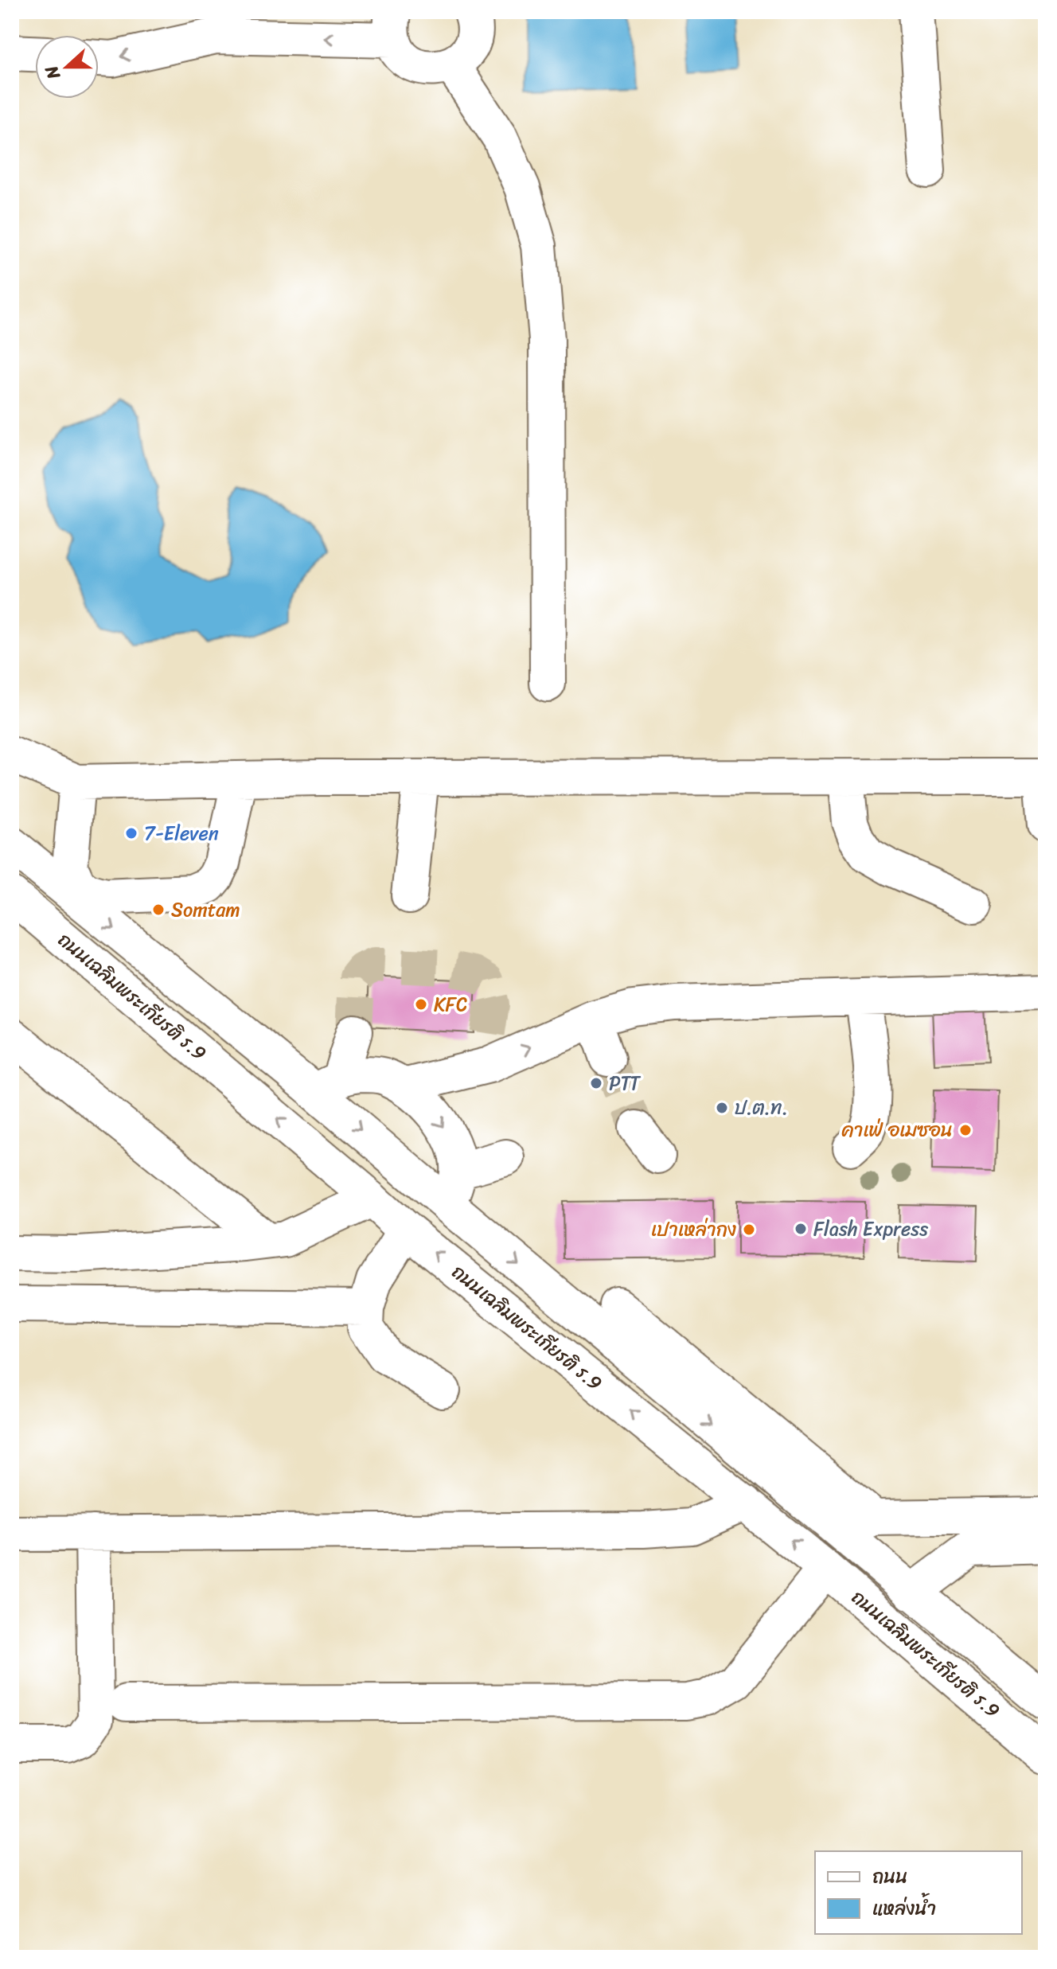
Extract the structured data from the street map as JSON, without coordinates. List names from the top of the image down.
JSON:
{
  "streets": {
    "street": ["ถนนเฉลิมพระเกียรติ ร.9"]
  },
  "places": [
    "7-Eleven",
    "Somtam",
    "KFC",
    "PTT",
    "ป.ต.ท.",
    "คาเฟ่ อเมซอน",
    "Flash Express",
    "เปาเหล่ากง"
  ],
  "legend": ["ถนน", "แหล่งน้ำ"],
  "north": "left"
}
